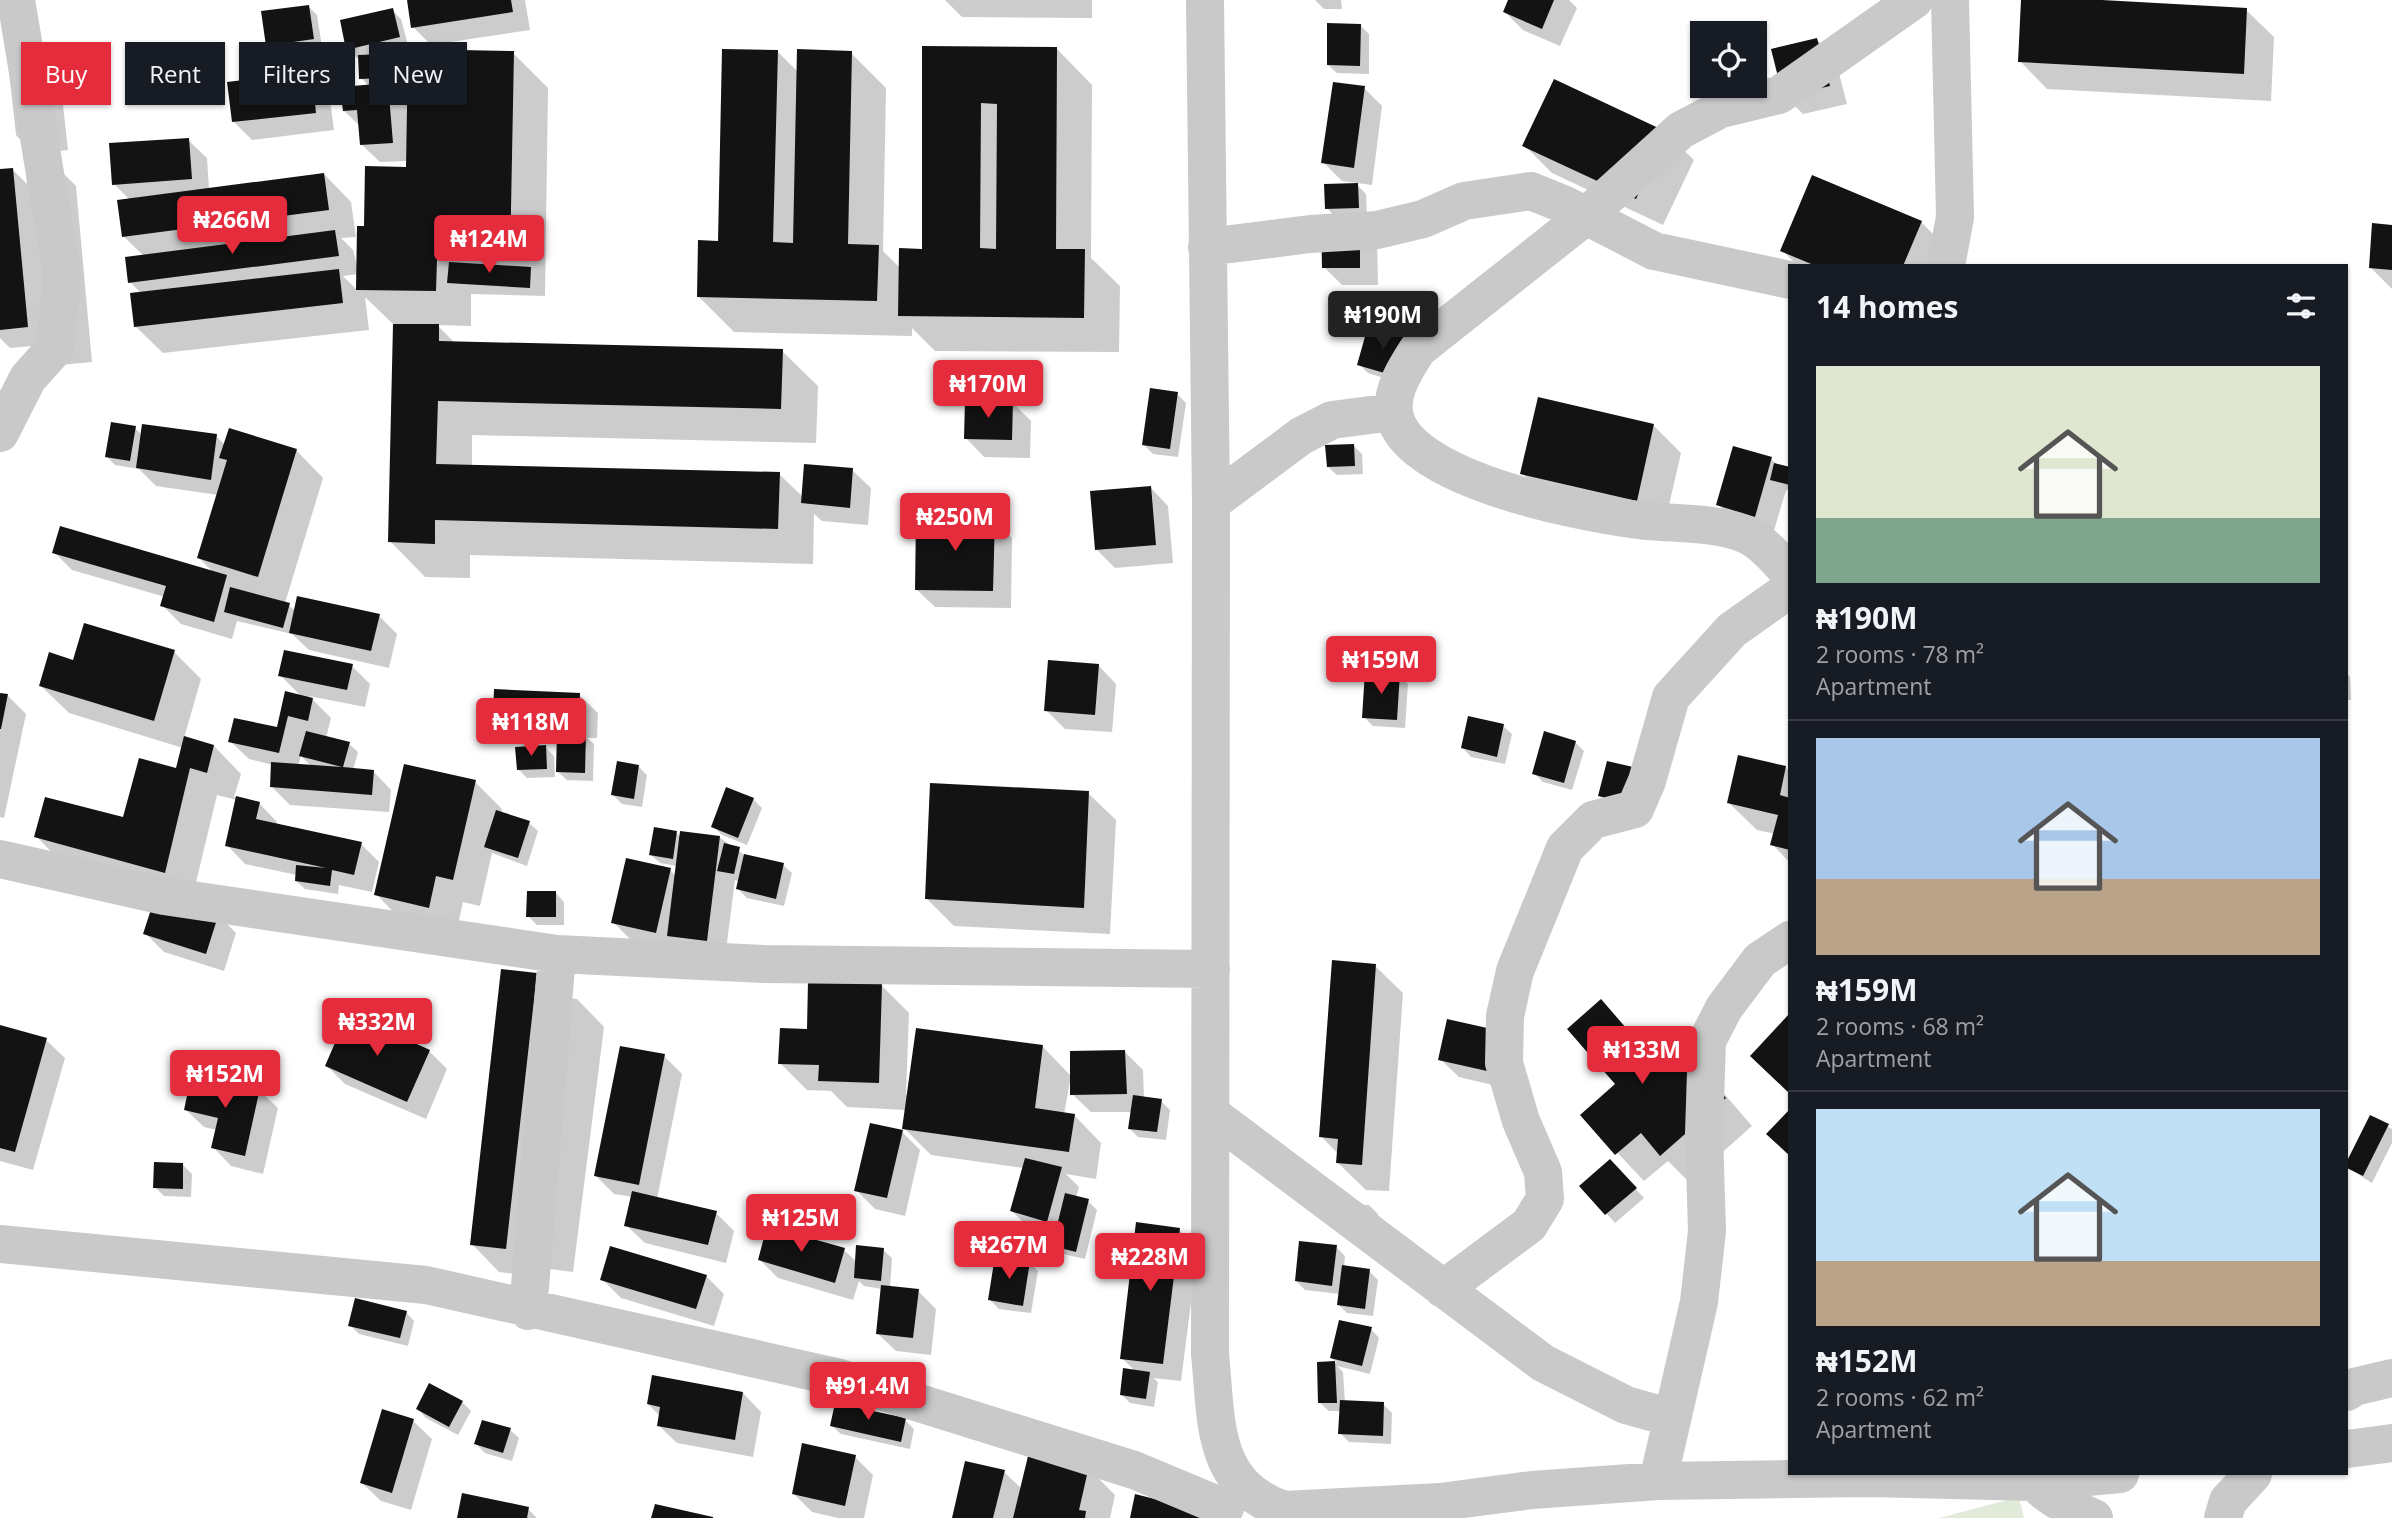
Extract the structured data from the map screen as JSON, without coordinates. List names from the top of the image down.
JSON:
{
  "page": {
    "chip": [
      "Buy",
      "Rent",
      "Filters",
      "New"
    ],
    "price": [
      "₦266M",
      "₦124M",
      "₦190M",
      "₦170M",
      "₦250M",
      "₦159M",
      "₦118M",
      "₦332M",
      "₦133M",
      "₦152M",
      "₦125M",
      "₦267M",
      "₦228M",
      "₦91.4M"
    ],
    "heading": "14 homes",
    "list": [
      {
        "name": "₦190M",
        "note": "2 rooms · 78 m² · Apartment"
      },
      {
        "name": "₦159M",
        "note": "2 rooms · 68 m² · Apartment"
      },
      {
        "name": "₦152M",
        "note": "2 rooms · 62 m² · Apartment"
      }
    ]
  }
}
